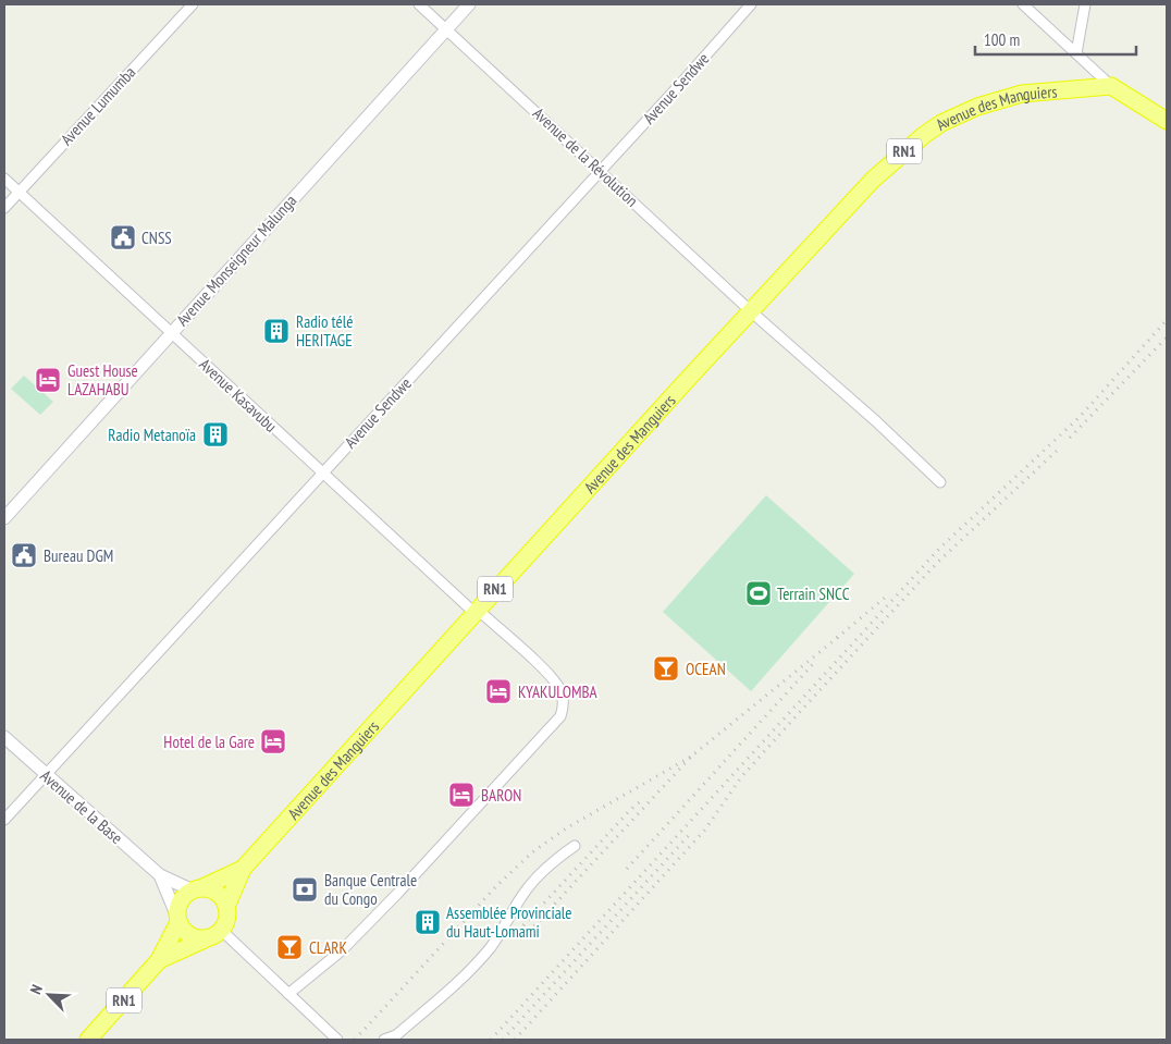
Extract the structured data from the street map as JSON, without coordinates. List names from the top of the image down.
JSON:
{
  "streets": {
    "highway": ["Avenue des Manguiers", "RN1"],
    "street": [
      "Avenue Sendwe",
      "Avenue Lumumba",
      "Avenue de la Révolution",
      "Avenue Monseigneur Malunga",
      "Avenue Kasavubu",
      "Avenue de la Base"
    ]
  },
  "crossings": [
    ["Avenue Sendwe", "Avenue de la Révolution"],
    ["Avenue Sendwe", "Avenue Kasavubu"],
    ["Avenue Sendwe", "Avenue de la Base"],
    ["Avenue Lumumba", "Avenue Kasavubu"],
    ["Avenue des Manguiers", "RN1"],
    ["Avenue des Manguiers", "Avenue de la Révolution"],
    ["Avenue des Manguiers", "Avenue Kasavubu"],
    ["Avenue de la Révolution", "Avenue Monseigneur Malunga"],
    ["Avenue Monseigneur Malunga", "Avenue Kasavubu"]
  ],
  "places": {
    "public building": ["CNSS", "Bureau DGM"],
    "building": ["Radio télé HERITAGE", "Radio Metanoïa", "Assemblée Provinciale du Haut-Lomami"],
    "hotel": [
      "Guest House LAZAHABU",
      "KYAKULOMBA",
      "Hotel de la Gare",
      "BARON"
    ],
    "sports": ["Terrain SNCC"],
    "bar": ["OCEAN", "CLARK"],
    "bank": ["Banque Centrale du Congo"]
  },
  "scale_bar": "100 m",
  "north": "top left"
}
